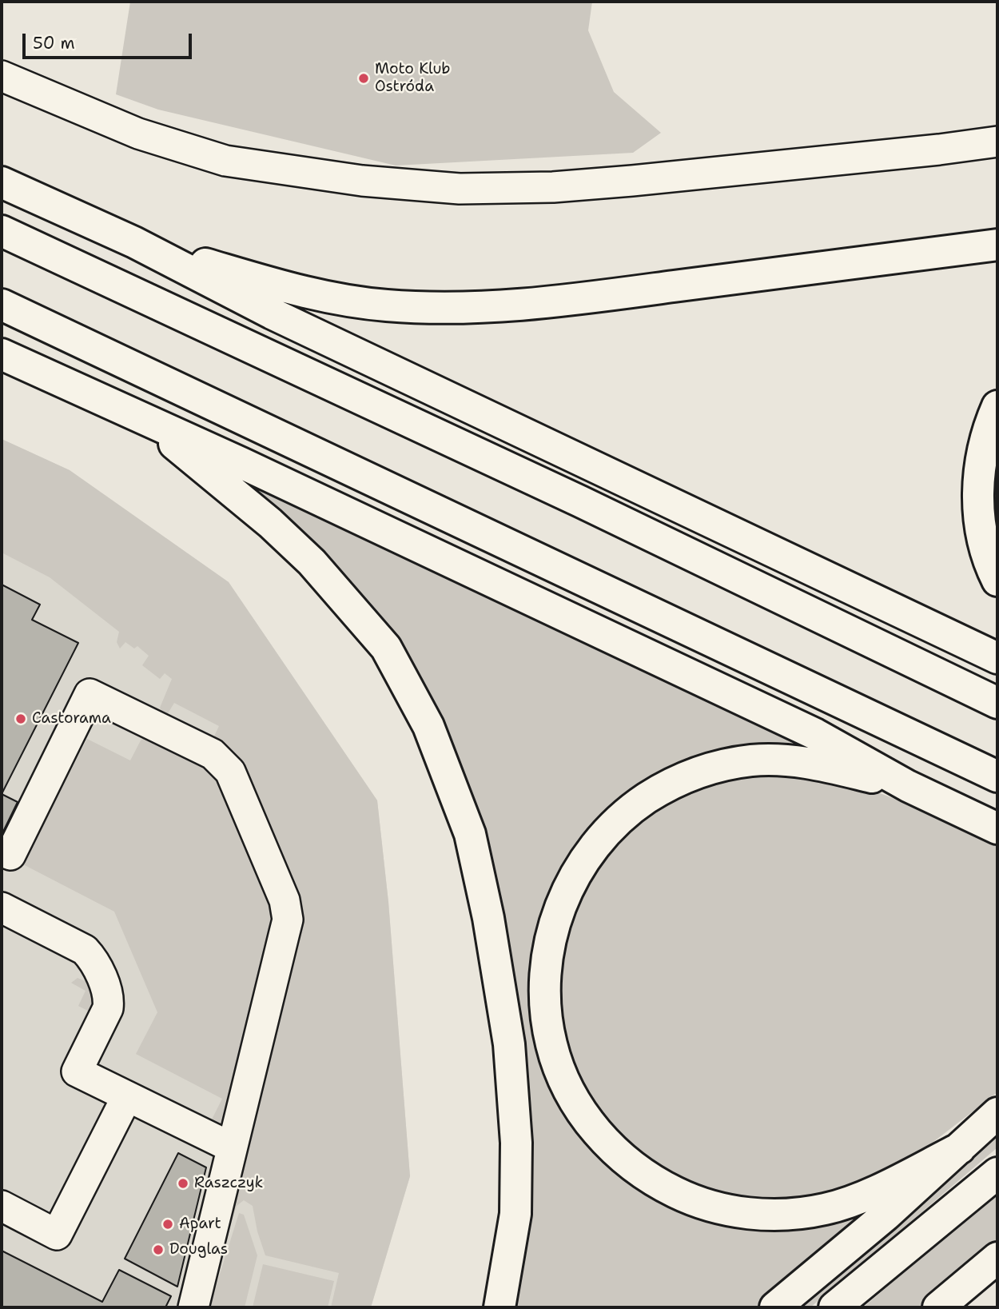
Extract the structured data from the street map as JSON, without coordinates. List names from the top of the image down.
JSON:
{
  "places": [
    "Moto Klub Ostróda",
    "Castorama",
    "Raszczyk",
    "Apart",
    "Douglas"
  ],
  "scale_bar": "50 m"
}
